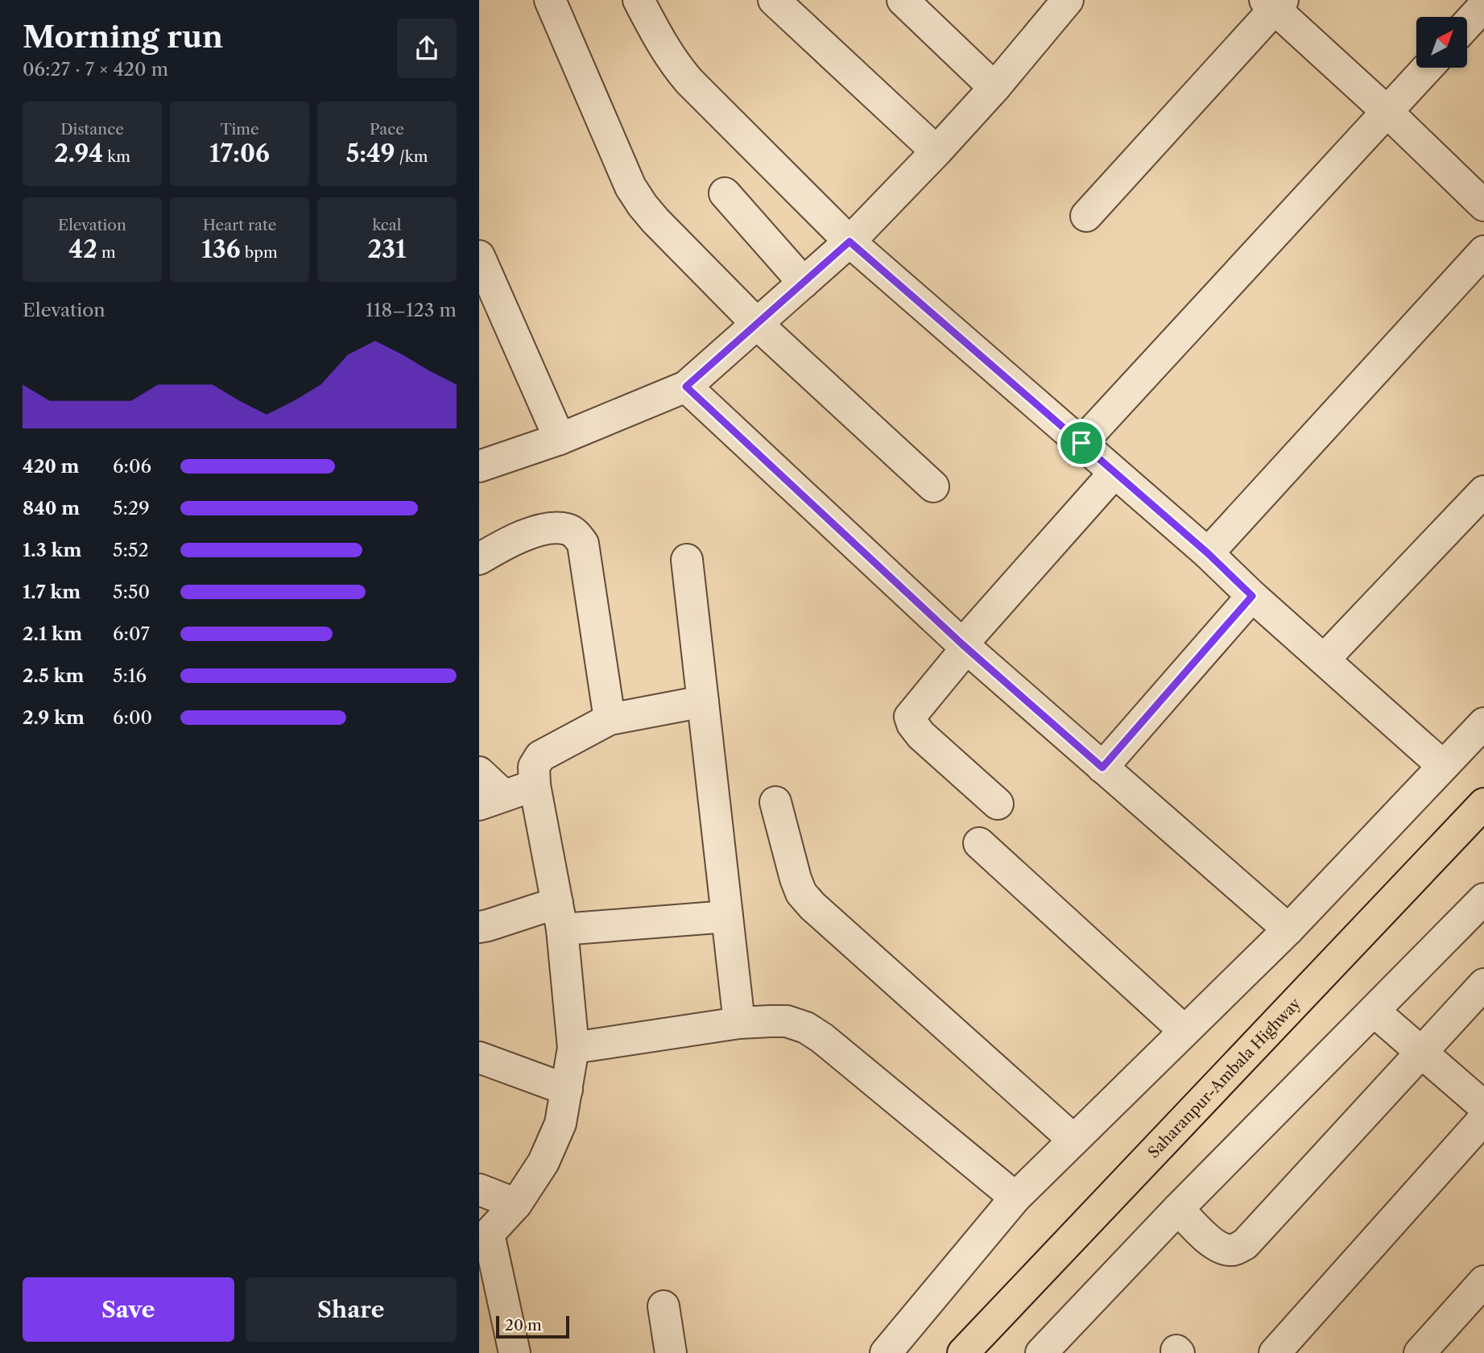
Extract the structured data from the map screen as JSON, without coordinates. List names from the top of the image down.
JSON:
{
  "streets": {
    "main road": ["Saharanpur-Ambala Highway"]
  },
  "scale_bar": "20 m",
  "north": "top right",
  "page": {
    "heading": ["Morning run", "06:27 · 7 × 420 m"],
    "stats": [
      ["Distance", "2.94 km"],
      ["Time", "17:06"],
      ["Pace", "5:49 /km"],
      ["Elevation", "42 m"],
      ["Heart rate", "136 bpm"],
      ["kcal", "231"]
    ],
    "chart": ["Elevation", "118–123 m"],
    "list": [
      {
        "name": "420 m",
        "note": "6:06"
      },
      {
        "name": "840 m",
        "note": "5:29"
      },
      {
        "name": "1.3 km",
        "note": "5:52"
      },
      {
        "name": "1.7 km",
        "note": "5:50"
      },
      {
        "name": "2.1 km",
        "note": "6:07"
      },
      {
        "name": "2.5 km",
        "note": "5:16"
      },
      {
        "name": "2.9 km",
        "note": "6:00"
      }
    ],
    "buttons": ["Save", "Share"],
    "scale": "20 m"
  }
}
